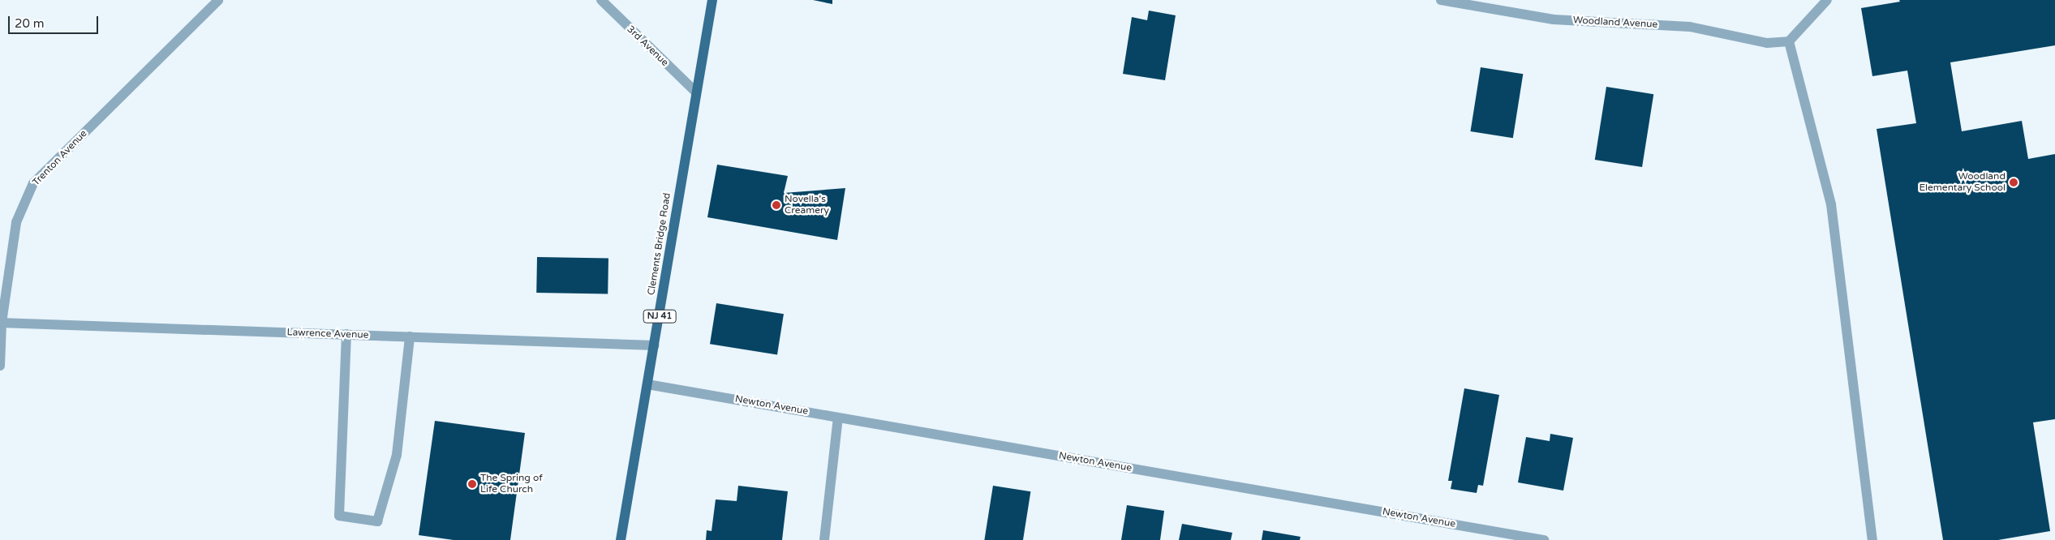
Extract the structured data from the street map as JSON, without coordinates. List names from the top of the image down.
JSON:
{
  "streets": {
    "main road": ["Clements Bridge Road", "NJ 41"],
    "street": [
      "Woodland Avenue",
      "3rd Avenue",
      "Trenton Avenue",
      "Lawrence Avenue",
      "Newton Avenue"
    ]
  },
  "crossings": [
    ["3rd Avenue", "Clements Bridge Road"],
    ["Trenton Avenue", "Lawrence Avenue"],
    ["Clements Bridge Road", "Lawrence Avenue"],
    ["Clements Bridge Road", "Newton Avenue"]
  ],
  "places": ["Woodland Elementary School", "Novella's Creamery", "The Spring of Life Church"],
  "scale_bar": "20 m"
}
